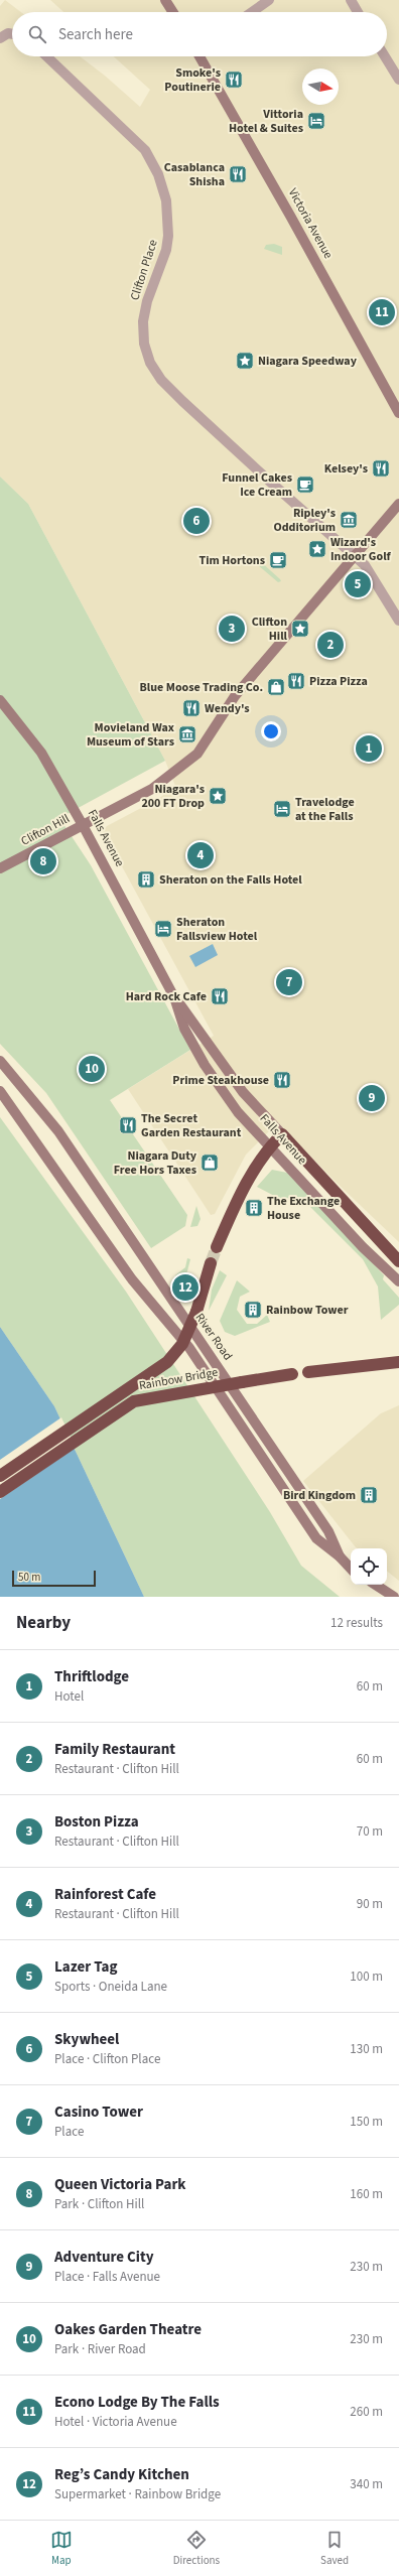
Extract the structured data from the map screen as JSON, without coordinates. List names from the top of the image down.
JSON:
{
  "streets": {
    "highway": ["Falls Avenue", "Rainbow Bridge"],
    "main road": ["Victoria Avenue", "Clifton Hill", "River Road"],
    "street": ["Clifton Place"]
  },
  "crossings": [
    ["Clifton Place", "Clifton Hill"],
    ["Clifton Hill", "Falls Avenue"]
  ],
  "places": {
    "restaurant": [
      "Smoke's Poutinerie",
      "Casablanca Shisha",
      "Kelsey's",
      "Pizza Pizza",
      "Wendy's",
      "Hard Rock Cafe",
      "Prime Steakhouse",
      "The Secret Garden Restaurant"
    ],
    "hotel": ["Vittoria Hotel & Suites", "Travelodge at the Falls", "Sheraton Fallsview Hotel"],
    "place": [
      "Niagara Speedway",
      "Wizard's Indoor Golf",
      "Clifton Hill",
      "Niagara's 200 FT Drop"
    ],
    "cafe": ["Funnel Cakes Ice Cream", "Tim Hortons"],
    "museum": ["Ripley's Odditorium", "Movieland Wax Museum of Stars"],
    "shop": ["Blue Moose Trading Co.", "Niagara Duty Free Hors Taxes"],
    "building": [
      "Sheraton on the Falls Hotel",
      "The Exchange House",
      "Rainbow Tower",
      "Bird Kingdom"
    ]
  },
  "scale_bar": "50 m",
  "north": "right",
  "page": {
    "search": "Search here",
    "pins": [
      "11",
      "6",
      "5",
      "3",
      "2",
      "1",
      "4",
      "8",
      "7",
      "10",
      "9",
      "12"
    ],
    "scale": "50 m",
    "heading": ["Nearby", "12 results"],
    "list": [
      {
        "mark": "1",
        "name": "Thriftlodge",
        "note": "Hotel",
        "value": "60 m"
      },
      {
        "mark": "2",
        "name": "Family Restaurant",
        "note": "Restaurant · Clifton Hill",
        "value": "60 m"
      },
      {
        "mark": "3",
        "name": "Boston Pizza",
        "note": "Restaurant · Clifton Hill",
        "value": "70 m"
      },
      {
        "mark": "4",
        "name": "Rainforest Cafe",
        "note": "Restaurant · Clifton Hill",
        "value": "90 m"
      },
      {
        "mark": "5",
        "name": "Lazer Tag",
        "note": "Sports · Oneida Lane",
        "value": "100 m"
      },
      {
        "mark": "6",
        "name": "Skywheel",
        "note": "Place · Clifton Place",
        "value": "130 m"
      },
      {
        "mark": "7",
        "name": "Casino Tower",
        "note": "Place",
        "value": "150 m"
      },
      {
        "mark": "8",
        "name": "Queen Victoria Park",
        "note": "Park · Clifton Hill",
        "value": "160 m"
      },
      {
        "mark": "9",
        "name": "Adventure City",
        "note": "Place · Falls Avenue",
        "value": "230 m"
      },
      {
        "mark": "10",
        "name": "Oakes Garden Theatre",
        "note": "Park · River Road",
        "value": "230 m"
      },
      {
        "mark": "11",
        "name": "Econo Lodge By The Falls",
        "note": "Hotel · Victoria Avenue",
        "value": "260 m"
      },
      {
        "mark": "12",
        "name": "Reg’s Candy Kitchen",
        "note": "Supermarket · Rainbow Bridge",
        "value": "340 m"
      }
    ],
    "nav": ["Map", "Directions", "Saved"]
  }
}
